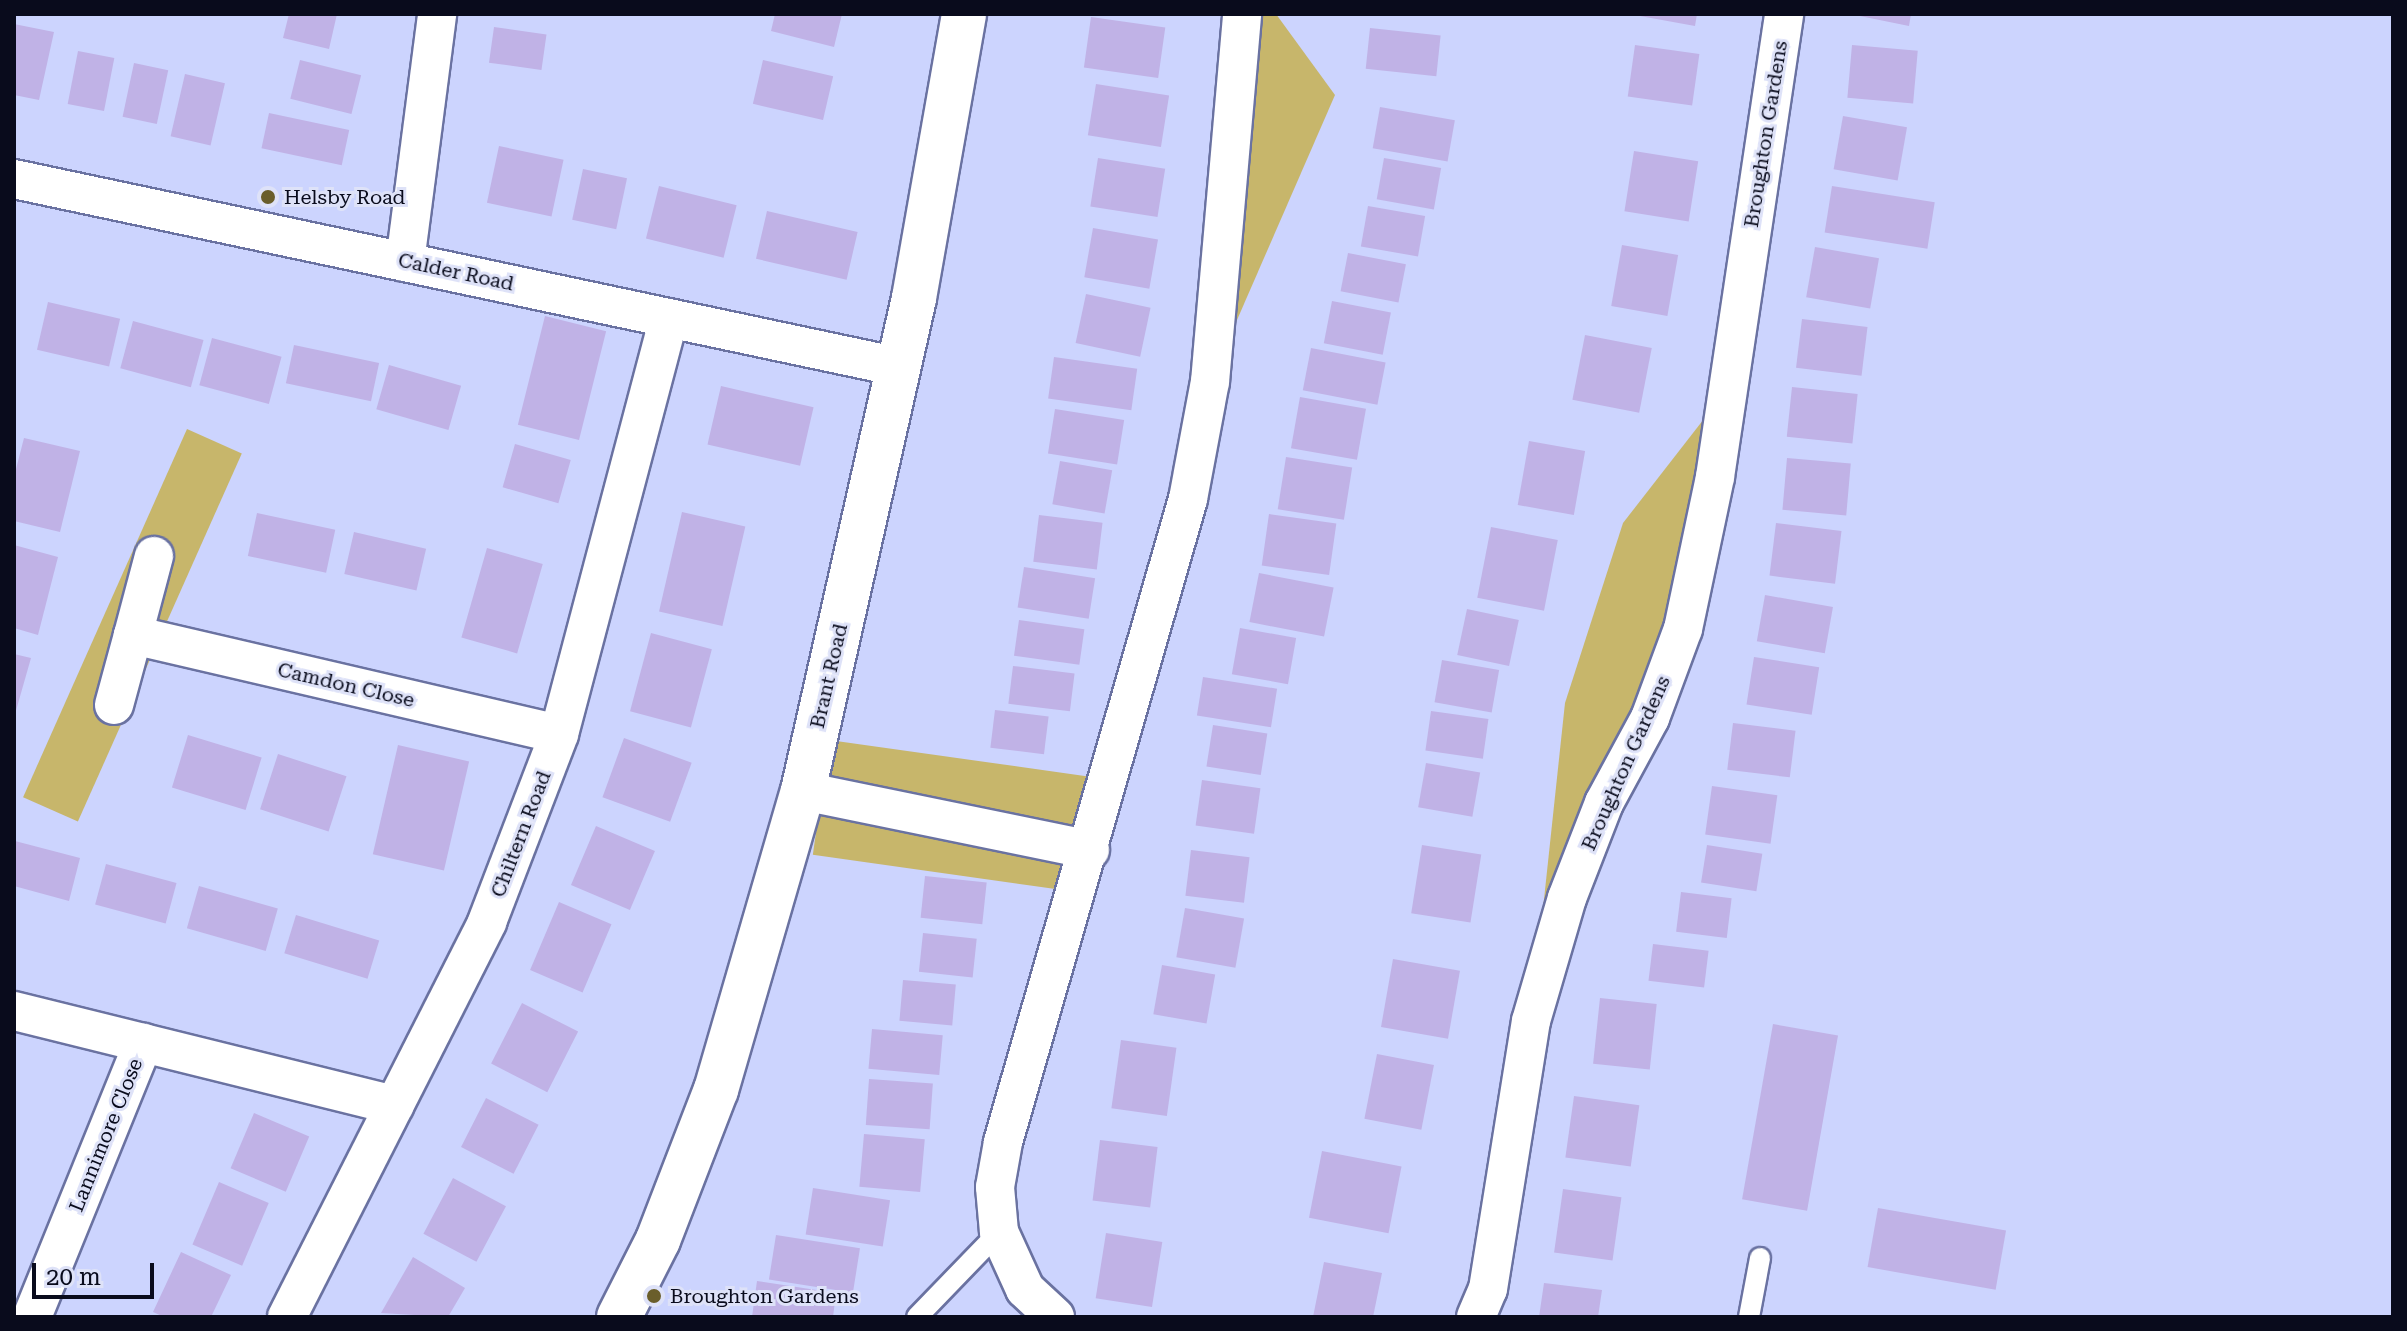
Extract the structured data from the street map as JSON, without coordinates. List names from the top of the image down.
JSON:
{
  "streets": {
    "street": [
      "Broughton Gardens",
      "Calder Road",
      "Brant Road",
      "Camdon Close",
      "Chiltern Road",
      "Lannimore Close"
    ]
  },
  "crossings": [
    ["Calder Road", "Brant Road"],
    ["Calder Road", "Chiltern Road"],
    ["Camdon Close", "Chiltern Road"],
    ["Chiltern Road", "Lannimore Close"]
  ],
  "places": ["Helsby Road", "Broughton Gardens"],
  "scale_bar": "20 m"
}
